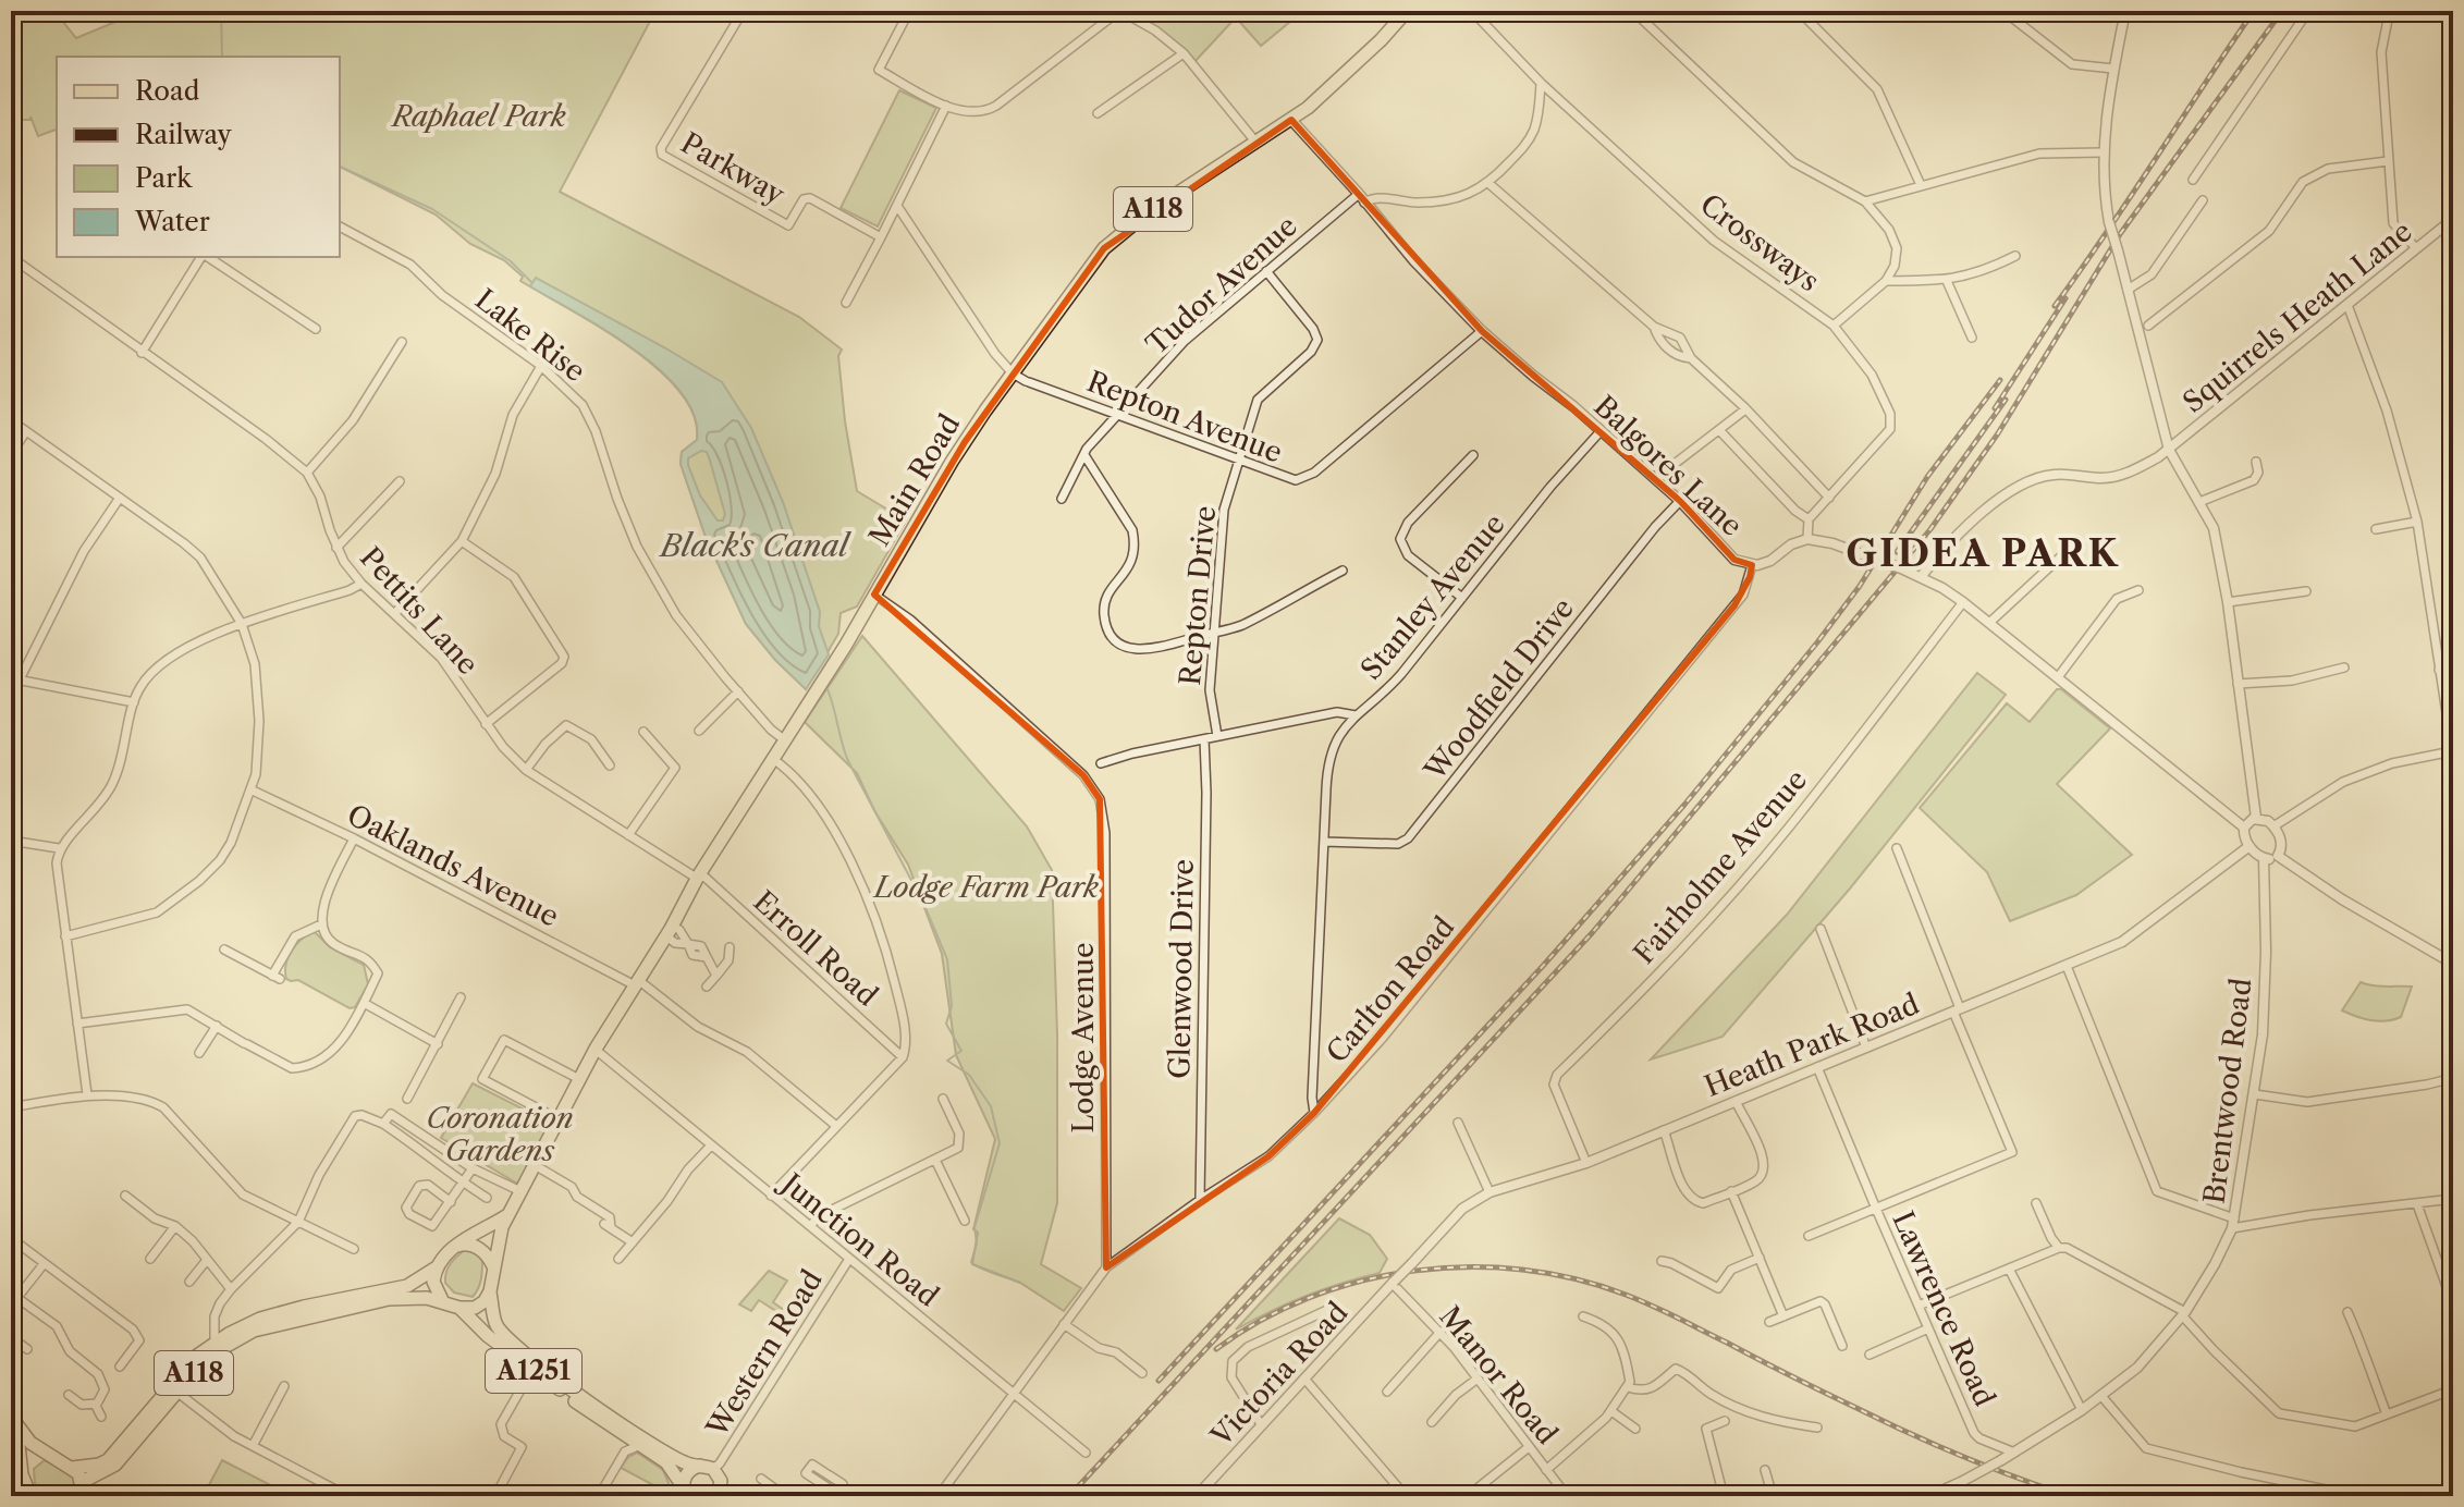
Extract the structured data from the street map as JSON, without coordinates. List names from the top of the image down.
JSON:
{
  "streets": {
    "main road": ["A118", "Main Road", "A1251"],
    "street": [
      "Parkway",
      "Crossways",
      "Tudor Avenue",
      "Squirrels Heath Lane",
      "Lake Rise",
      "Repton Avenue",
      "Balgores Lane",
      "Repton Drive",
      "Stanley Avenue",
      "Pettits Lane",
      "Woodfield Drive",
      "Oaklands Avenue",
      "Fairholme Avenue",
      "Erroll Road",
      "Glenwood Drive",
      "Carlton Road",
      "Lodge Avenue",
      "Heath Park Road",
      "Brentwood Road",
      "Junction Road",
      "Lawrence Road",
      "Western Road",
      "Victoria Road",
      "Manor Road"
    ]
  },
  "crossings": [
    ["A118", "Main Road"],
    ["A118", "A1251"],
    ["Tudor Avenue", "Repton Avenue"],
    ["Tudor Avenue", "Balgores Lane"],
    ["Tudor Avenue", "Repton Drive"],
    ["Lake Rise", "Main Road"],
    ["Repton Avenue", "Balgores Lane"],
    ["Repton Avenue", "Main Road"],
    ["Repton Avenue", "Repton Drive"],
    ["Balgores Lane", "Main Road"],
    ["Balgores Lane", "Stanley Avenue"],
    ["Balgores Lane", "Woodfield Drive"],
    ["Balgores Lane", "Carlton Road"],
    ["Main Road", "Pettits Lane"],
    ["Main Road", "Oaklands Avenue"],
    ["Main Road", "Erroll Road"],
    ["Main Road", "Lodge Avenue"],
    ["Main Road", "Junction Road"],
    ["Stanley Avenue", "Woodfield Drive"],
    ["Stanley Avenue", "Carlton Road"],
    ["Pettits Lane", "Erroll Road"],
    ["Fairholme Avenue", "Heath Park Road"],
    ["Glenwood Drive", "Carlton Road"],
    ["Carlton Road", "Lodge Avenue"],
    ["Carlton Road", "Junction Road"],
    ["Heath Park Road", "Brentwood Road"],
    ["Heath Park Road", "Lawrence Road"],
    ["Heath Park Road", "Victoria Road"],
    ["Heath Park Road", "Manor Road"],
    ["Brentwood Road", "Lawrence Road"],
    ["Junction Road", "Western Road"],
    ["Western Road", "A1251"],
    ["Victoria Road", "Manor Road"]
  ],
  "districts": ["GIDEA PARK"],
  "water": ["Black's Canal"],
  "parks": ["Raphael Park", "Lodge Farm Park", "Coronation Gardens"],
  "legend": [
    "Road",
    "Railway",
    "Park",
    "Water"
  ]
}
